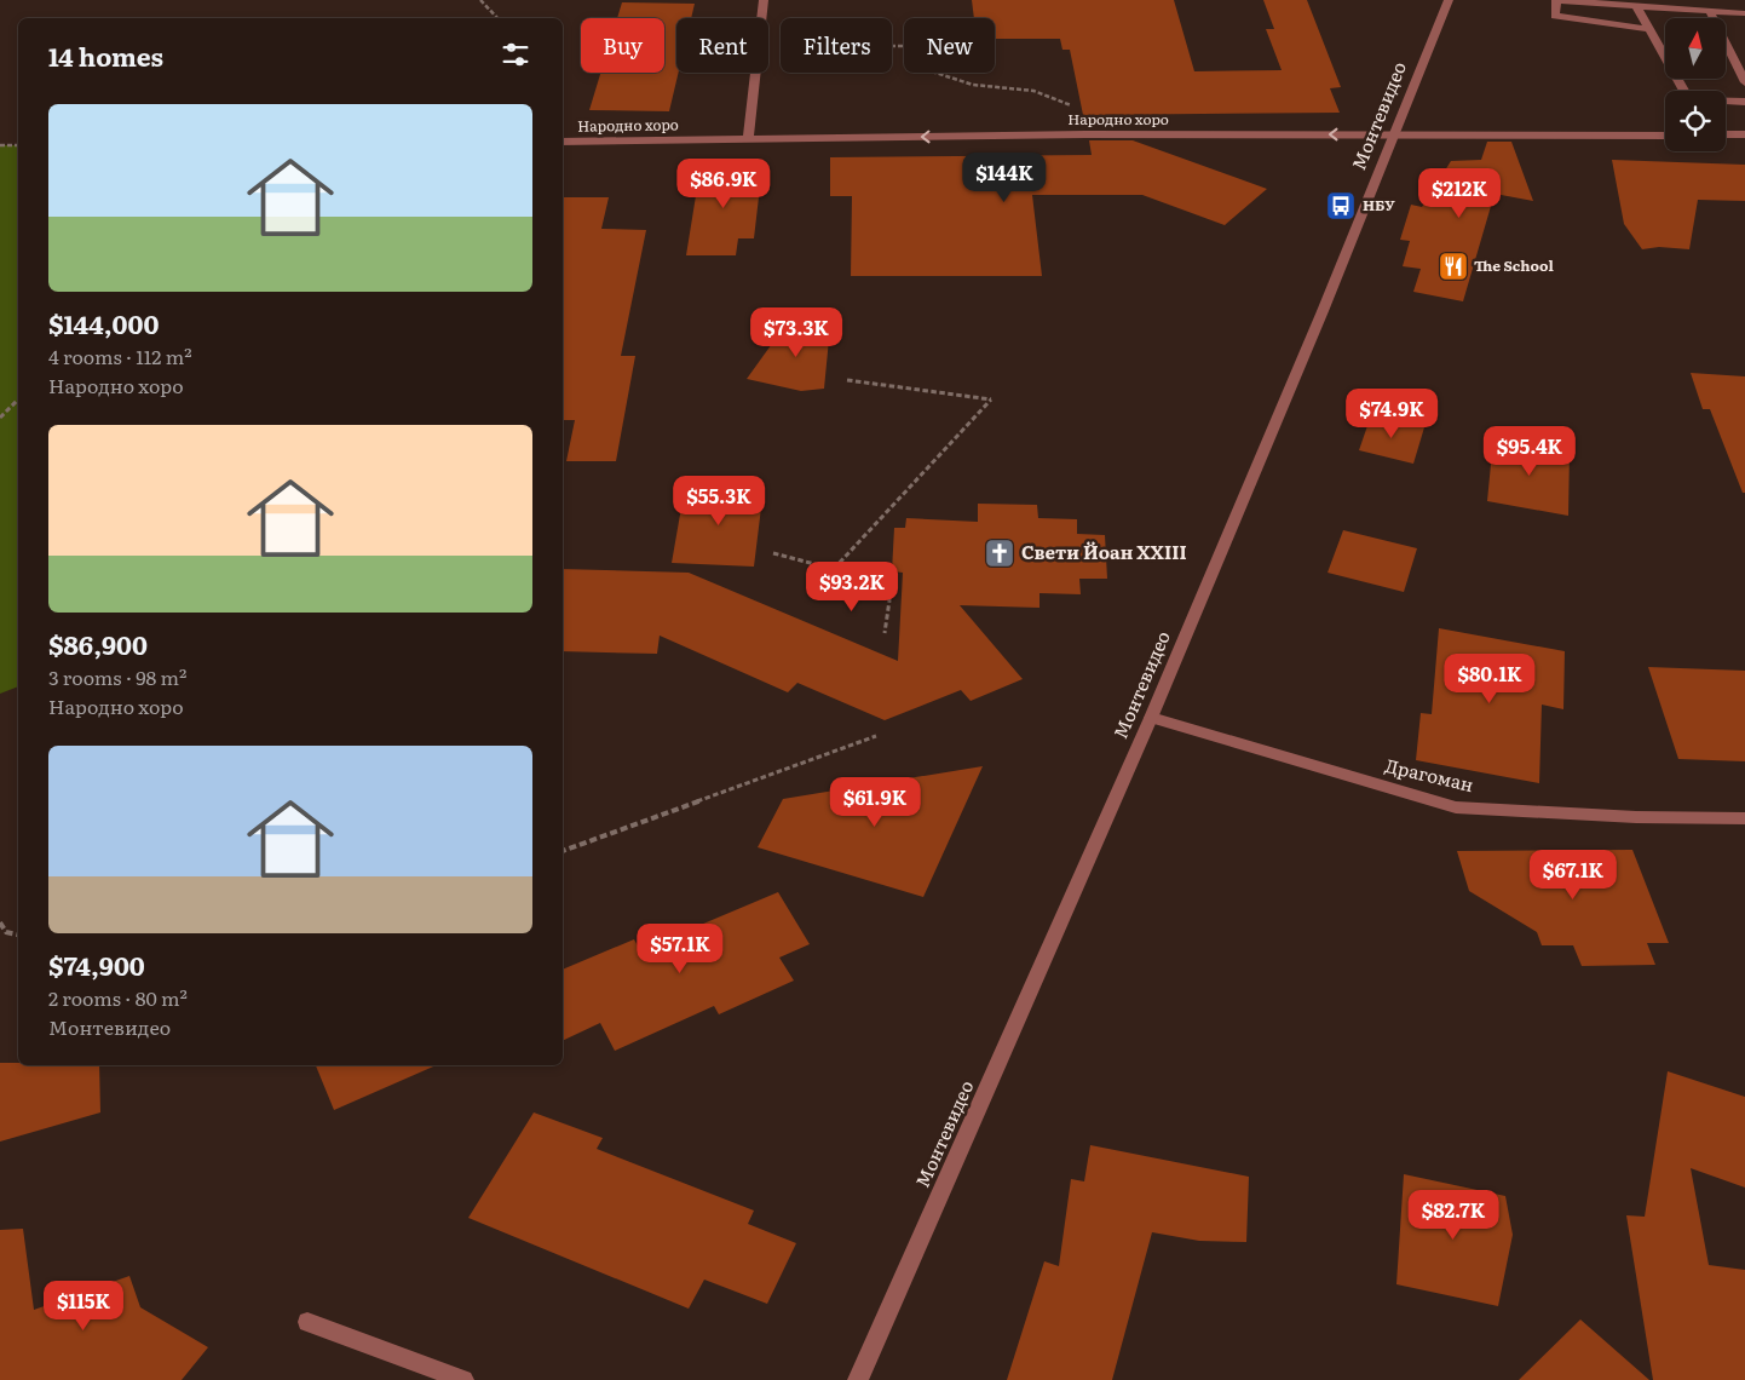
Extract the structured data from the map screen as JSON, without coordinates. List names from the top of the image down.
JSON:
{
  "streets": {
    "street": ["Монтевидео", "Народно хоро", "Драгоман"]
  },
  "crossings": [
    ["Монтевидео", "Народно хоро"],
    ["Монтевидео", "Драгоман"]
  ],
  "one_way": ["Народно хоро"],
  "places": {
    "bus stop": ["НБУ"],
    "restaurant": ["The School"],
    "church": ["Свети Йоан XXIII"]
  },
  "north": "top",
  "page": {
    "chip": [
      "Buy",
      "Rent",
      "Filters",
      "New"
    ],
    "heading": "14 homes",
    "list": [
      {
        "name": "$144,000",
        "note": "4 rooms · 112 m² · Народно хоро"
      },
      {
        "name": "$86,900",
        "note": "3 rooms · 98 m² · Народно хоро"
      },
      {
        "name": "$74,900",
        "note": "2 rooms · 80 m² · Монтевидео"
      }
    ],
    "price": [
      "$144K",
      "$86.9K",
      "$212K",
      "$73.3K",
      "$74.9K",
      "$95.4K",
      "$55.3K",
      "$93.2K",
      "$80.1K",
      "$61.9K",
      "$67.1K",
      "$57.1K",
      "$82.7K",
      "$115K"
    ]
  }
}
